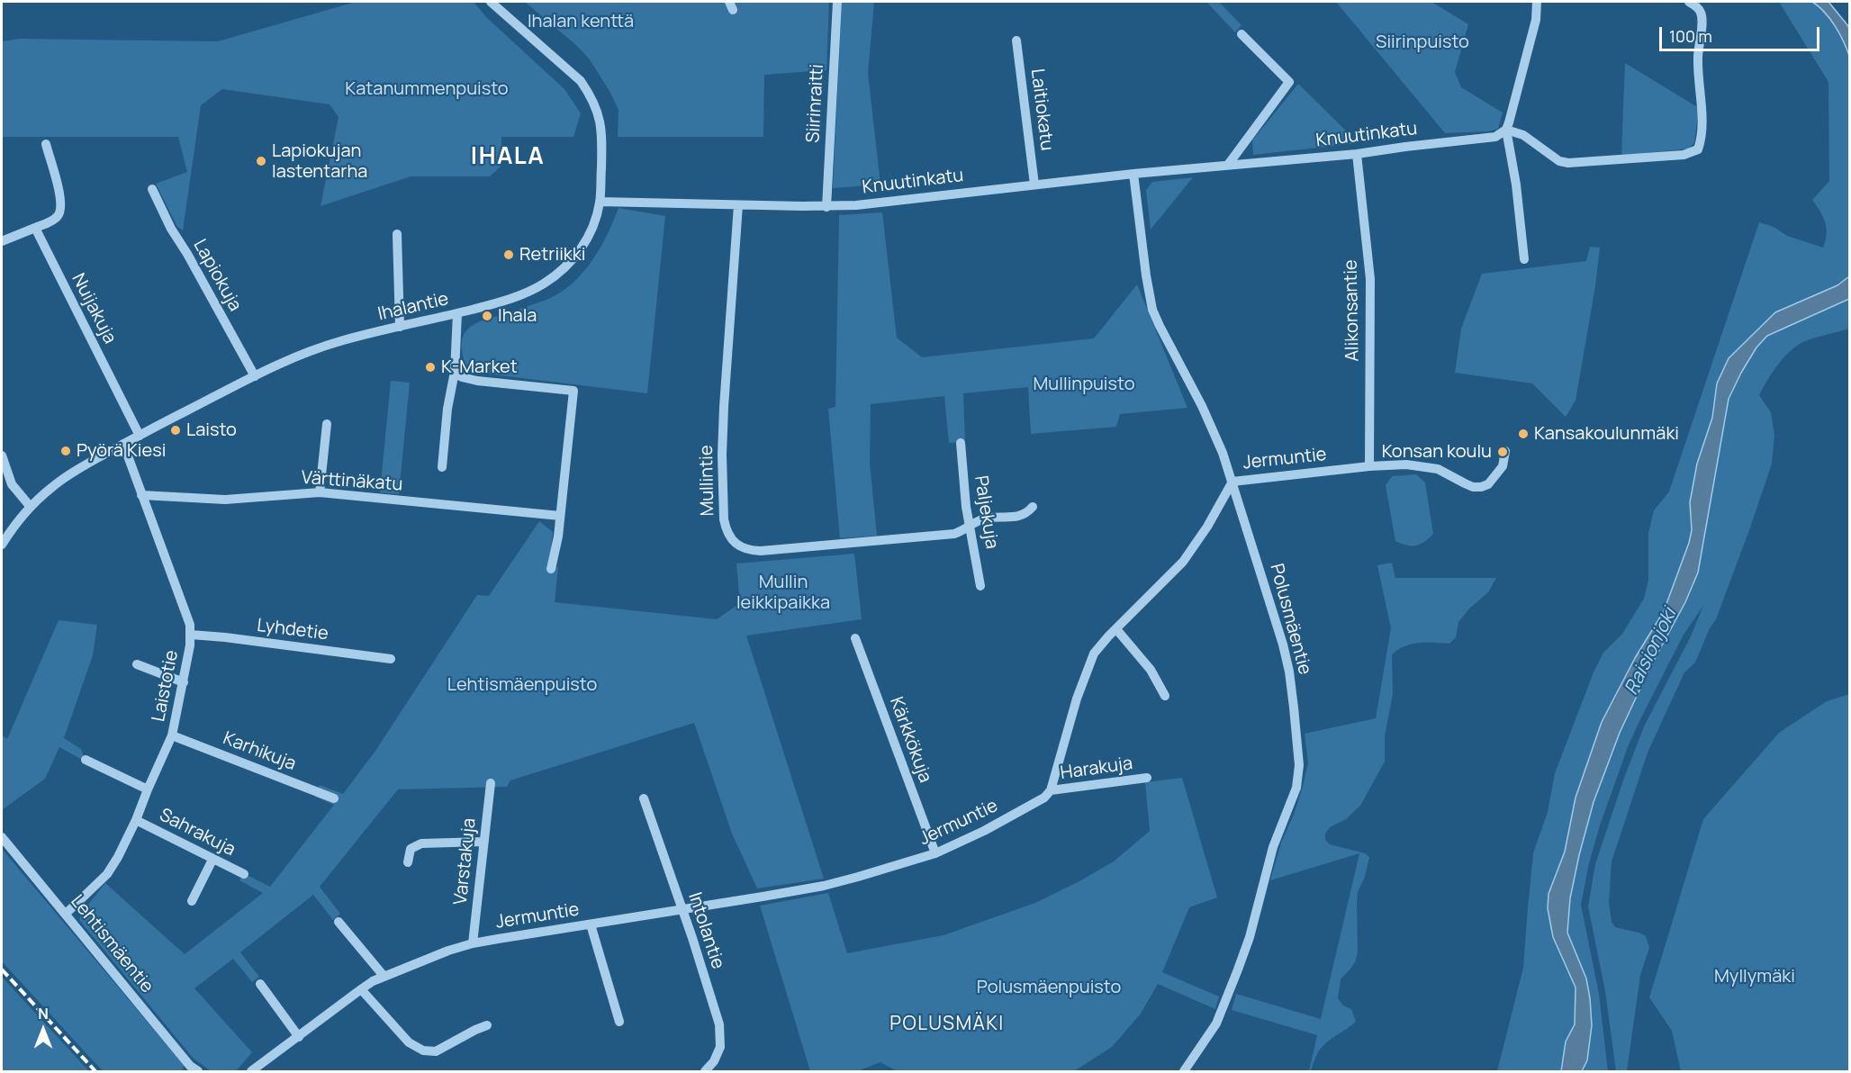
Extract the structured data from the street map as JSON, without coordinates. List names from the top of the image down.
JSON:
{
  "streets": {
    "street": [
      "Siirinraitti",
      "Laitiokatu",
      "Knuutinkatu",
      "Lapiokuja",
      "Ihalantie",
      "Nuijakuja",
      "Alikonsantie",
      "Jermuntie",
      "Mullintie",
      "Värttinäkatu",
      "Paljekuja",
      "Polusmäentie",
      "Lyhdetie",
      "Laistotie",
      "Kärkkökuja",
      "Karhikuja",
      "Harakuja",
      "Sahrakuja",
      "Varstakuja",
      "Intolantie",
      "Lehtismäentie"
    ]
  },
  "crossings": [
    ["Siirinraitti", "Knuutinkatu"],
    ["Laitiokatu", "Knuutinkatu"],
    ["Knuutinkatu", "Ihalantie"],
    ["Knuutinkatu", "Alikonsantie"],
    ["Knuutinkatu", "Mullintie"],
    ["Knuutinkatu", "Polusmäentie"],
    ["Lapiokuja", "Ihalantie"],
    ["Ihalantie", "Nuijakuja"],
    ["Ihalantie", "Laistotie"],
    ["Alikonsantie", "Jermuntie"],
    ["Jermuntie", "Polusmäentie"],
    ["Jermuntie", "Kärkkökuja"],
    ["Jermuntie", "Harakuja"],
    ["Jermuntie", "Varstakuja"],
    ["Jermuntie", "Intolantie"],
    ["Mullintie", "Paljekuja"],
    ["Värttinäkatu", "Laistotie"],
    ["Lyhdetie", "Laistotie"],
    ["Laistotie", "Karhikuja"],
    ["Laistotie", "Sahrakuja"],
    ["Laistotie", "Lehtismäentie"]
  ],
  "districts": ["IHALA", "POLUSMÄKI"],
  "water": ["Raisionjoki"],
  "parks": [
    "Ihalan kenttä",
    "Siirinpuisto",
    "Katanummenpuisto",
    "Mullinpuisto",
    "Mullin leikkipaikka",
    "Lehtismäenpuisto",
    "Myllymäki",
    "Polusmäenpuisto"
  ],
  "places": [
    "Lapiokujan lastentarha",
    "Retriikki",
    "Ihala",
    "K-Market",
    "Laisto",
    "Kansakoulunmäki",
    "Pyörä Kiesi",
    "Konsan koulu"
  ],
  "scale_bar": "100 m",
  "north": "top"
}
